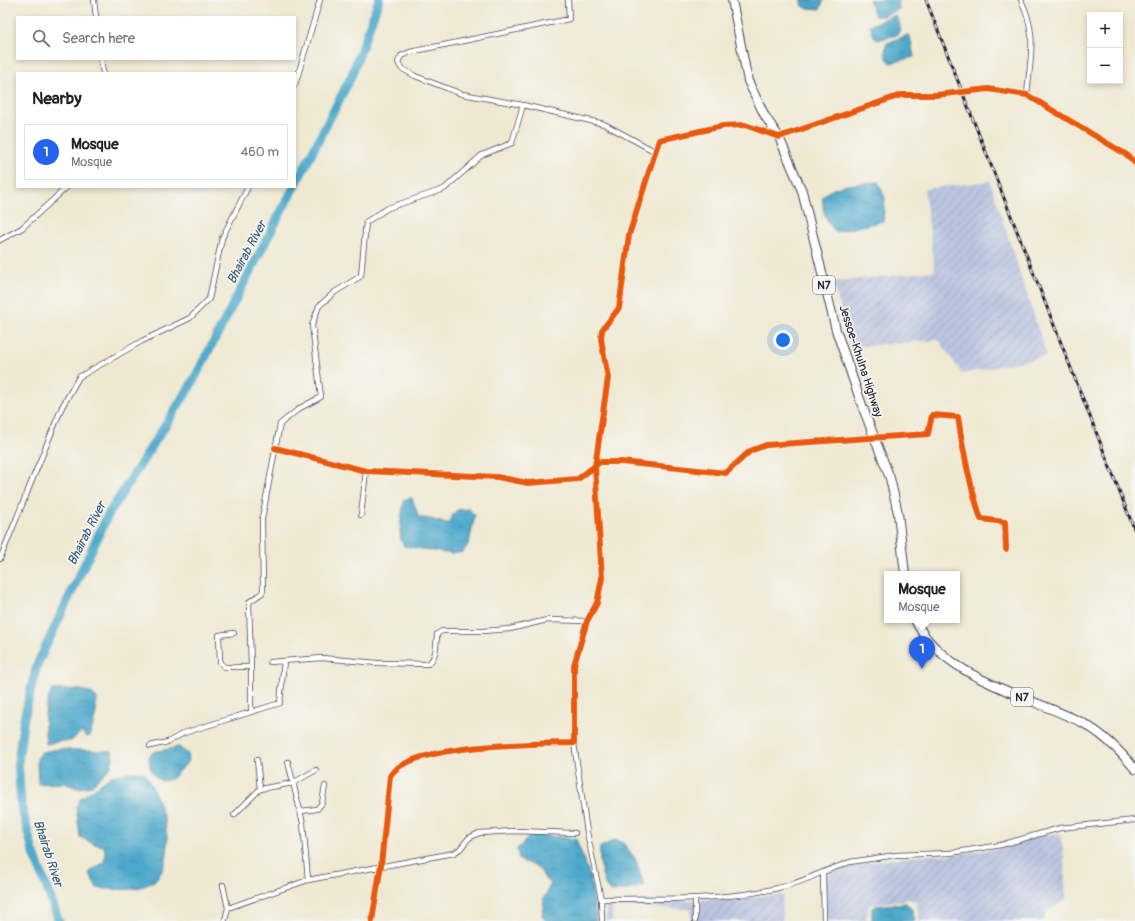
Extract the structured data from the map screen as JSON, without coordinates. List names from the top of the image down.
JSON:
{
  "streets": {
    "highway": ["N7", "Jessoe-Khulna Highway"]
  },
  "water": ["Bhairab River"],
  "page": {
    "map_buttons": ["+", "−"],
    "search": "Search here",
    "heading": "Nearby",
    "list": [
      {
        "mark": "1",
        "name": "Mosque",
        "note": "Mosque",
        "value": "460 m"
      }
    ],
    "popup": ["Mosque", "Mosque"],
    "pins": "1"
  }
}
